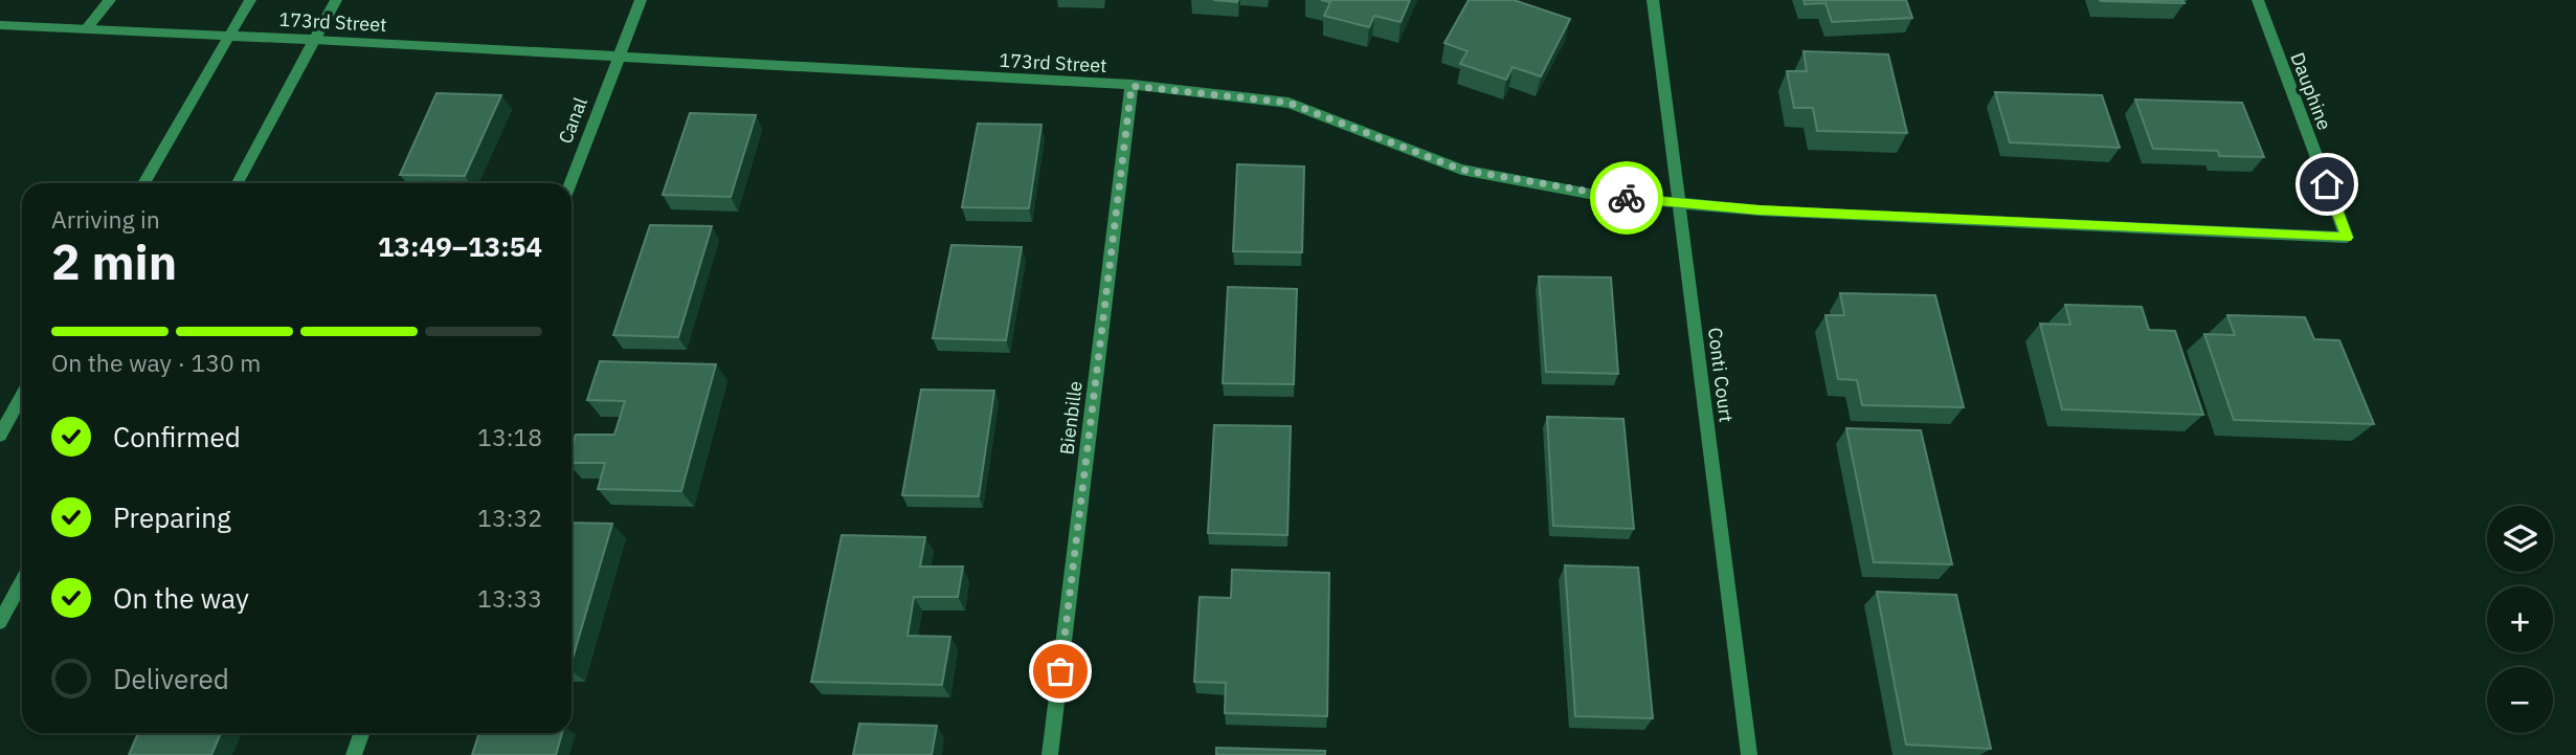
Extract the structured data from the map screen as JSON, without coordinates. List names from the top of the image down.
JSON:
{
  "streets": {
    "street": [
      "173rd Street",
      "Dauphine",
      "Canal",
      "Conti Court",
      "Bienbille"
    ]
  },
  "crossings": [
    ["173rd Street", "Dauphine"],
    ["173rd Street", "Canal"],
    ["173rd Street", "Conti Court"],
    ["173rd Street", "Bienbille"]
  ],
  "page": {
    "heading": ["2 min", "Arriving in", "13:49–13:54"],
    "bar": "On the way · 130 m",
    "list": [
      ["Confirmed", "13:18"],
      ["Preparing", "13:32"],
      ["On the way", "13:33"],
      "Delivered"
    ],
    "map_buttons": ["+", "−"]
  }
}
